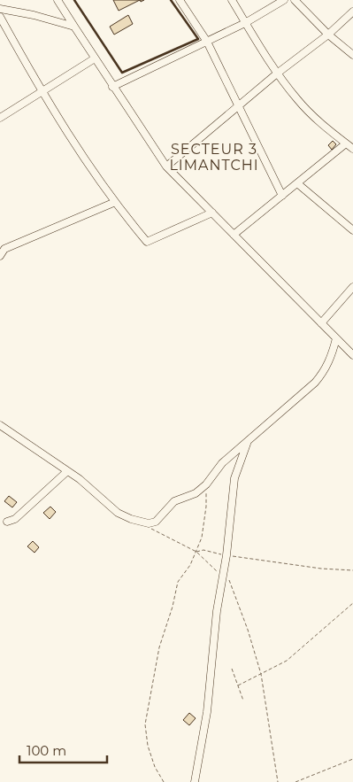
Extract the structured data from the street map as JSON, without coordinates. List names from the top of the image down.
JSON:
{
  "districts": ["SECTEUR 3 LIMANTCHI"],
  "scale_bar": "100 m"
}
